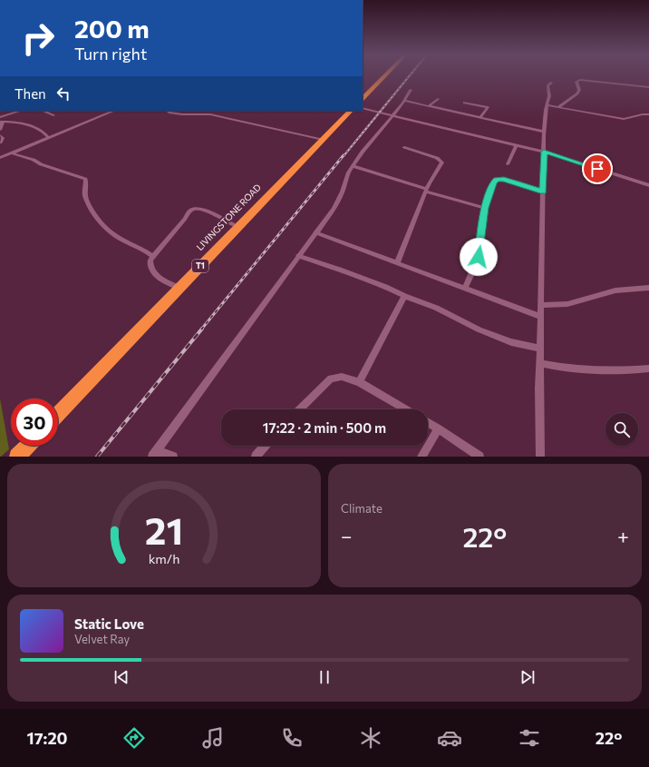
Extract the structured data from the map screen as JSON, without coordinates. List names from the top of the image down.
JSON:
{
  "streets": {
    "highway": ["LIVINGSTONE ROAD", "T1"]
  },
  "page": {
    "turn": ["200 m", "Turn right"],
    "then": "Then",
    "limit": "30",
    "trip": "17:22 · 2 min · 500 m",
    "tile": "Climate",
    "heat": ["−", "22°", "+"],
    "song": ["Static Love", "Velvet Ray"],
    "tabs": ["17:20", "22°"],
    "gauge": ["21", "km/h"]
  }
}
